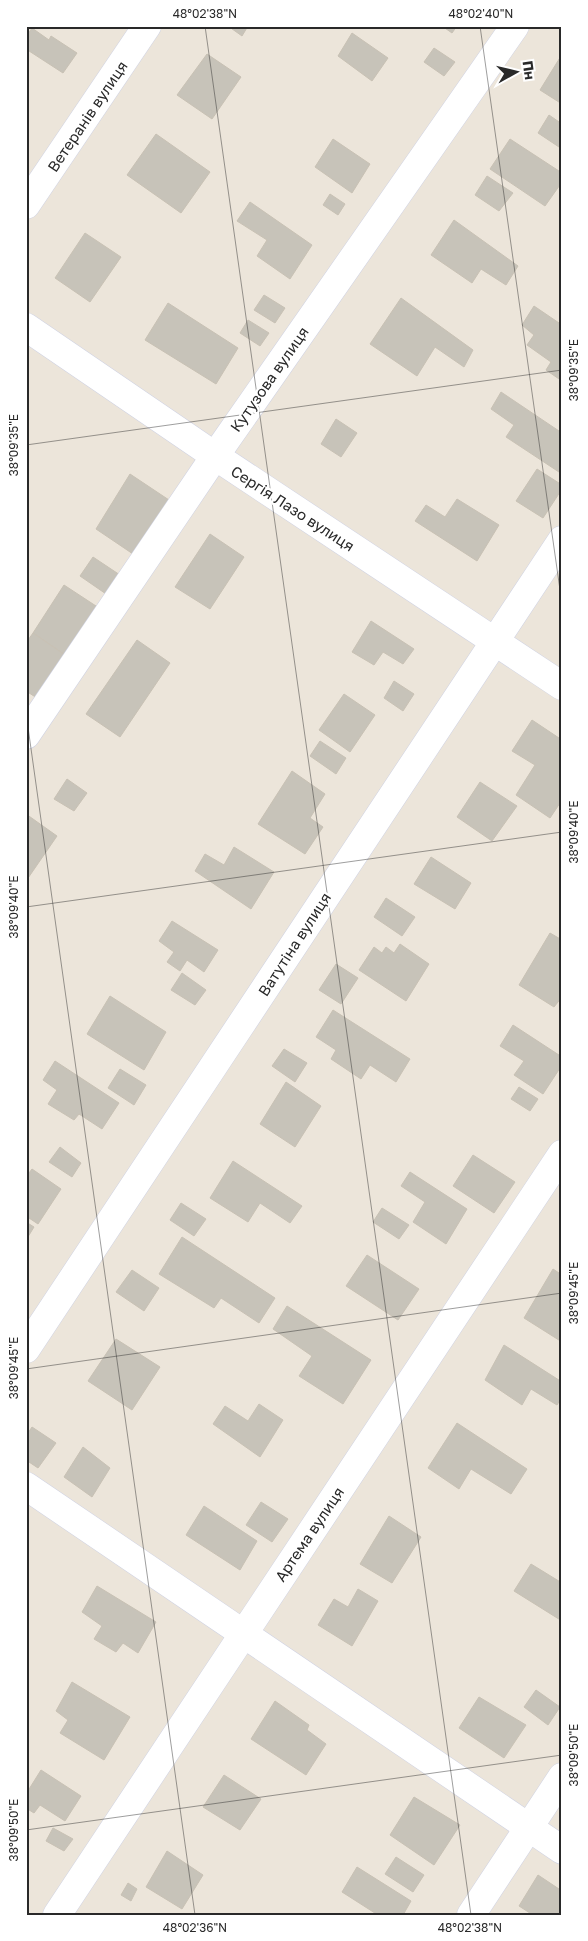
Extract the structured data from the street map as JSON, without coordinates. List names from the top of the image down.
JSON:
{
  "streets": {
    "street": [
      "Ветеранів вулиця",
      "Кутузова вулиця",
      "Сергія Лазо вулиця",
      "Ватутіна вулиця",
      "Артема вулиця"
    ]
  },
  "crossings": [
    ["Кутузова вулиця", "Сергія Лазо вулиця"],
    ["Сергія Лазо вулиця", "Ватутіна вулиця"]
  ],
  "north": "right",
  "coordinates": [
    "48°02'38\"N",
    "48°02'40\"N",
    "38°09'35\"E",
    "38°09'40\"E",
    "38°09'45\"E",
    "38°09'50\"E",
    "48°02'36\"N"
  ]
}
